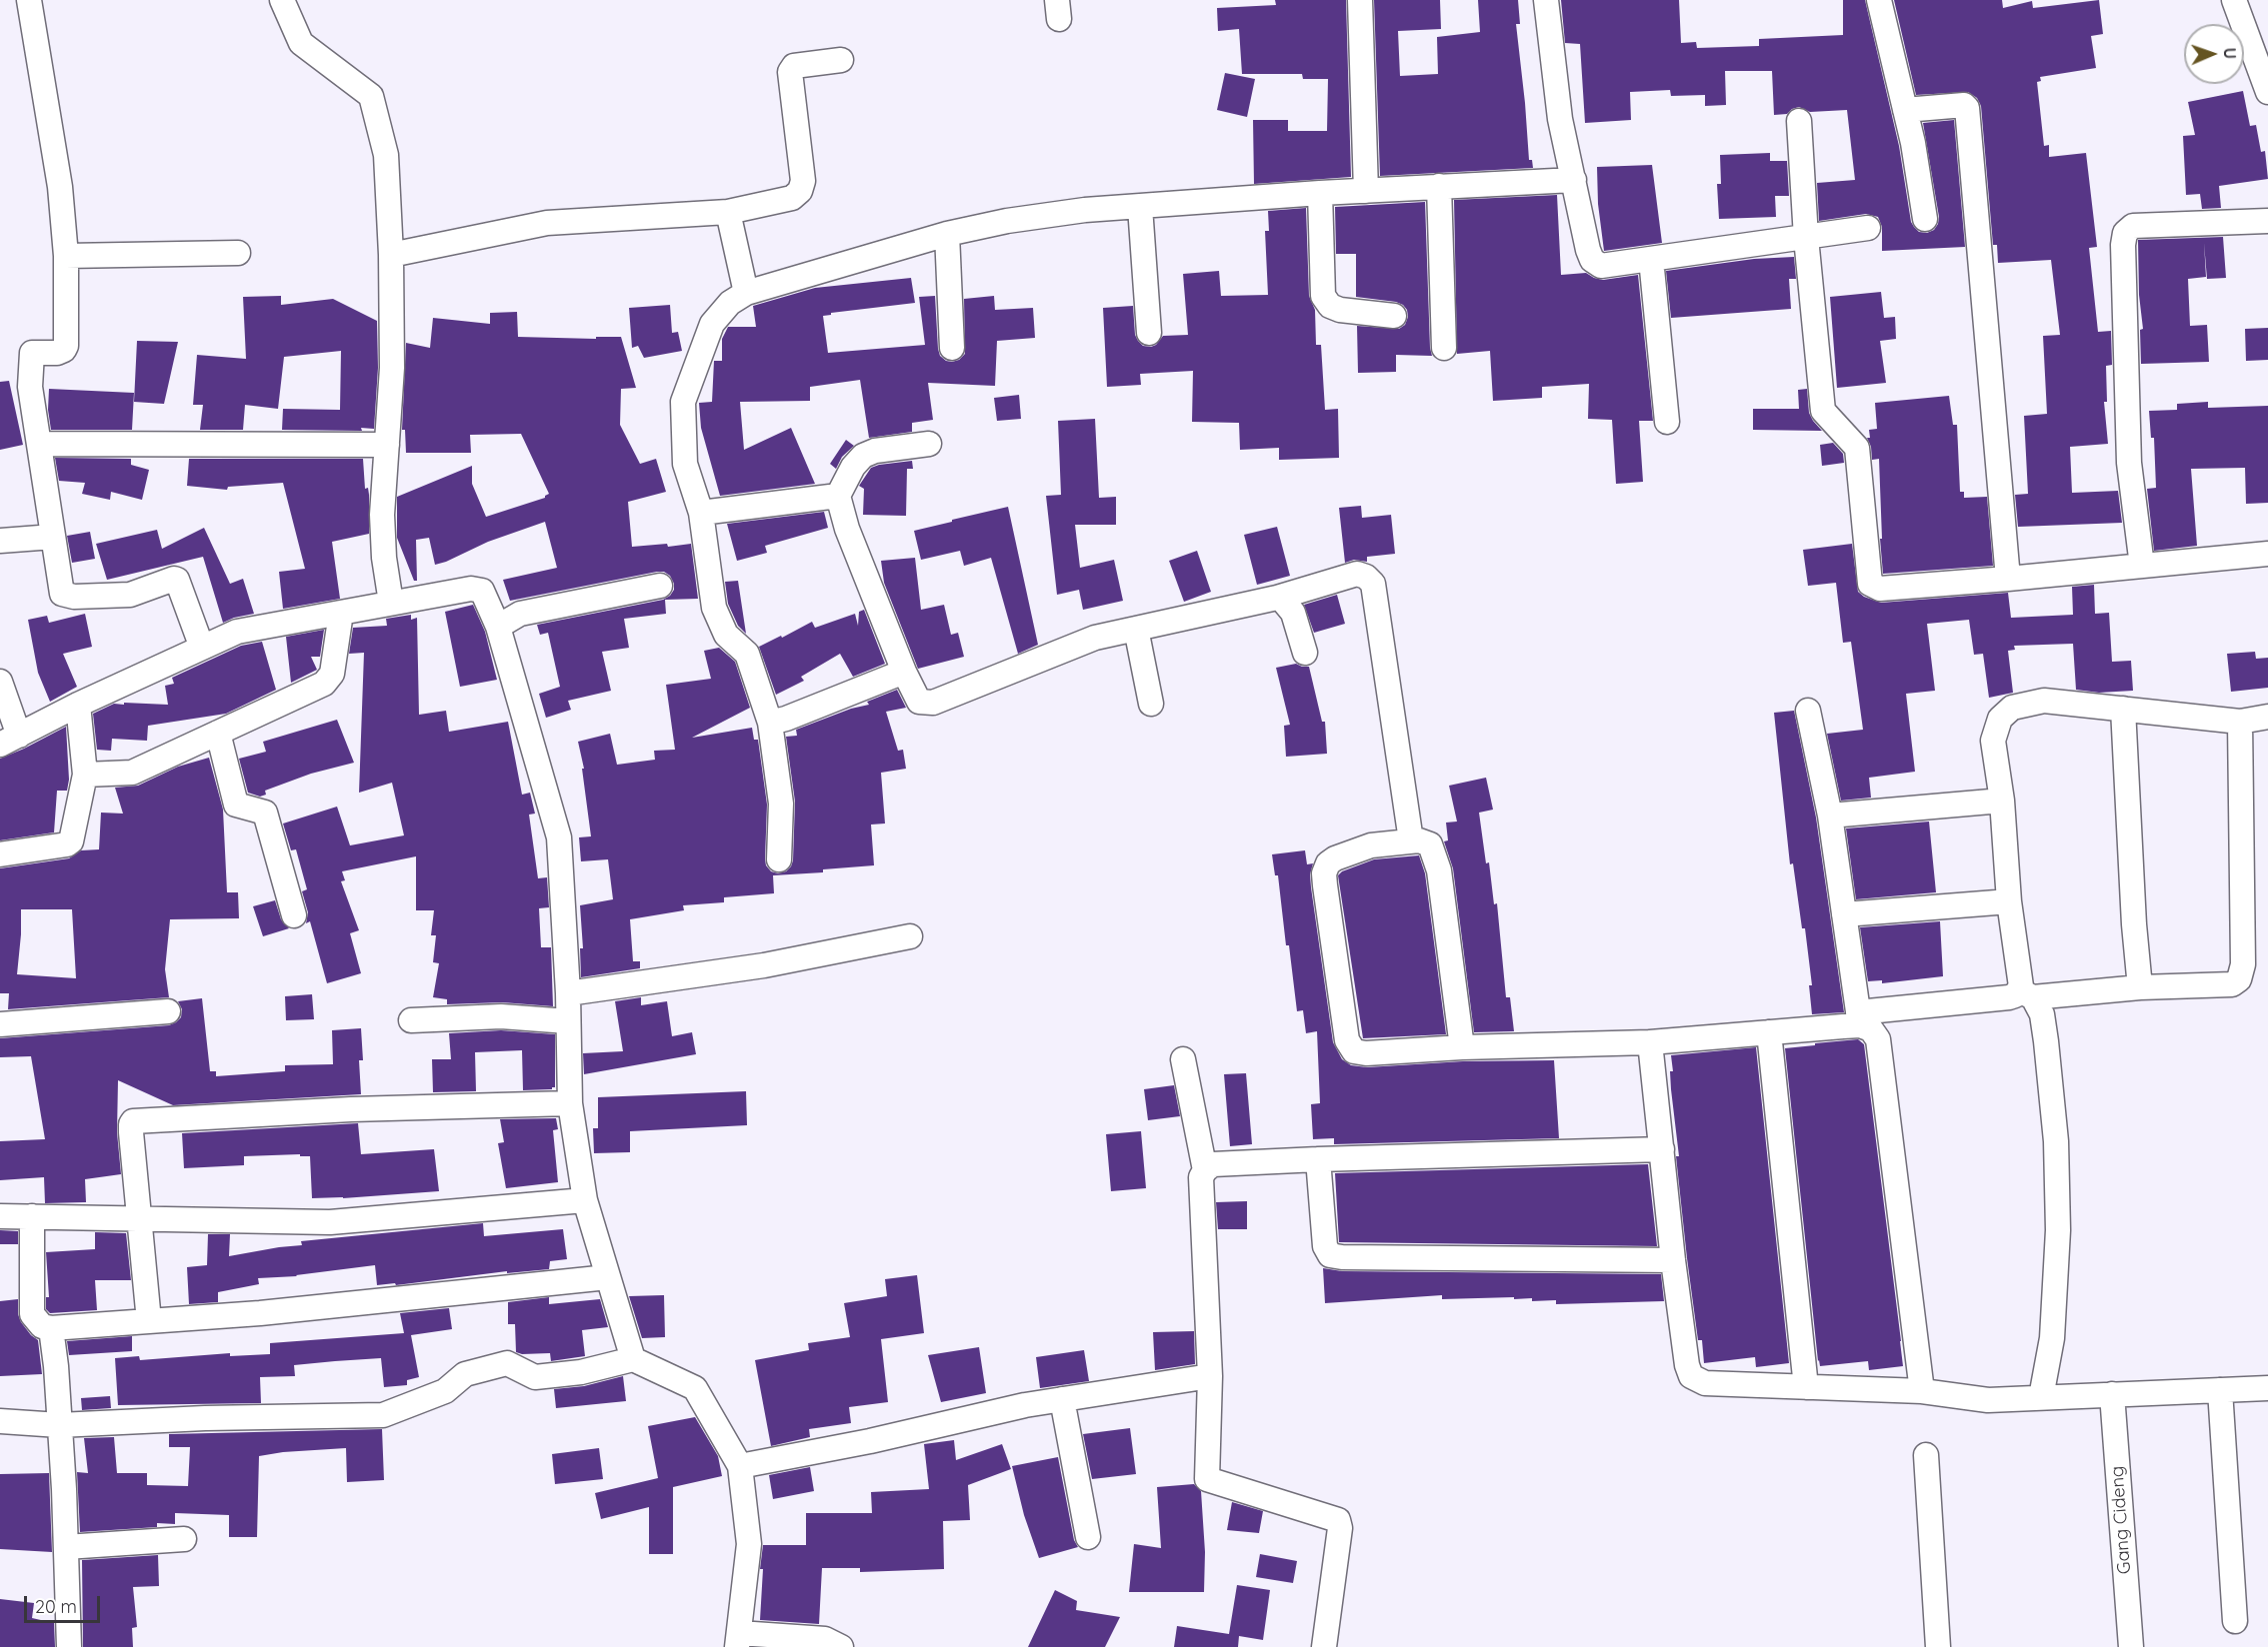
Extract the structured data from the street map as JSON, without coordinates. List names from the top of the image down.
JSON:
{
  "streets": {
    "street": ["Gang Cideng"]
  },
  "scale_bar": "20 m",
  "north": "right"
}
